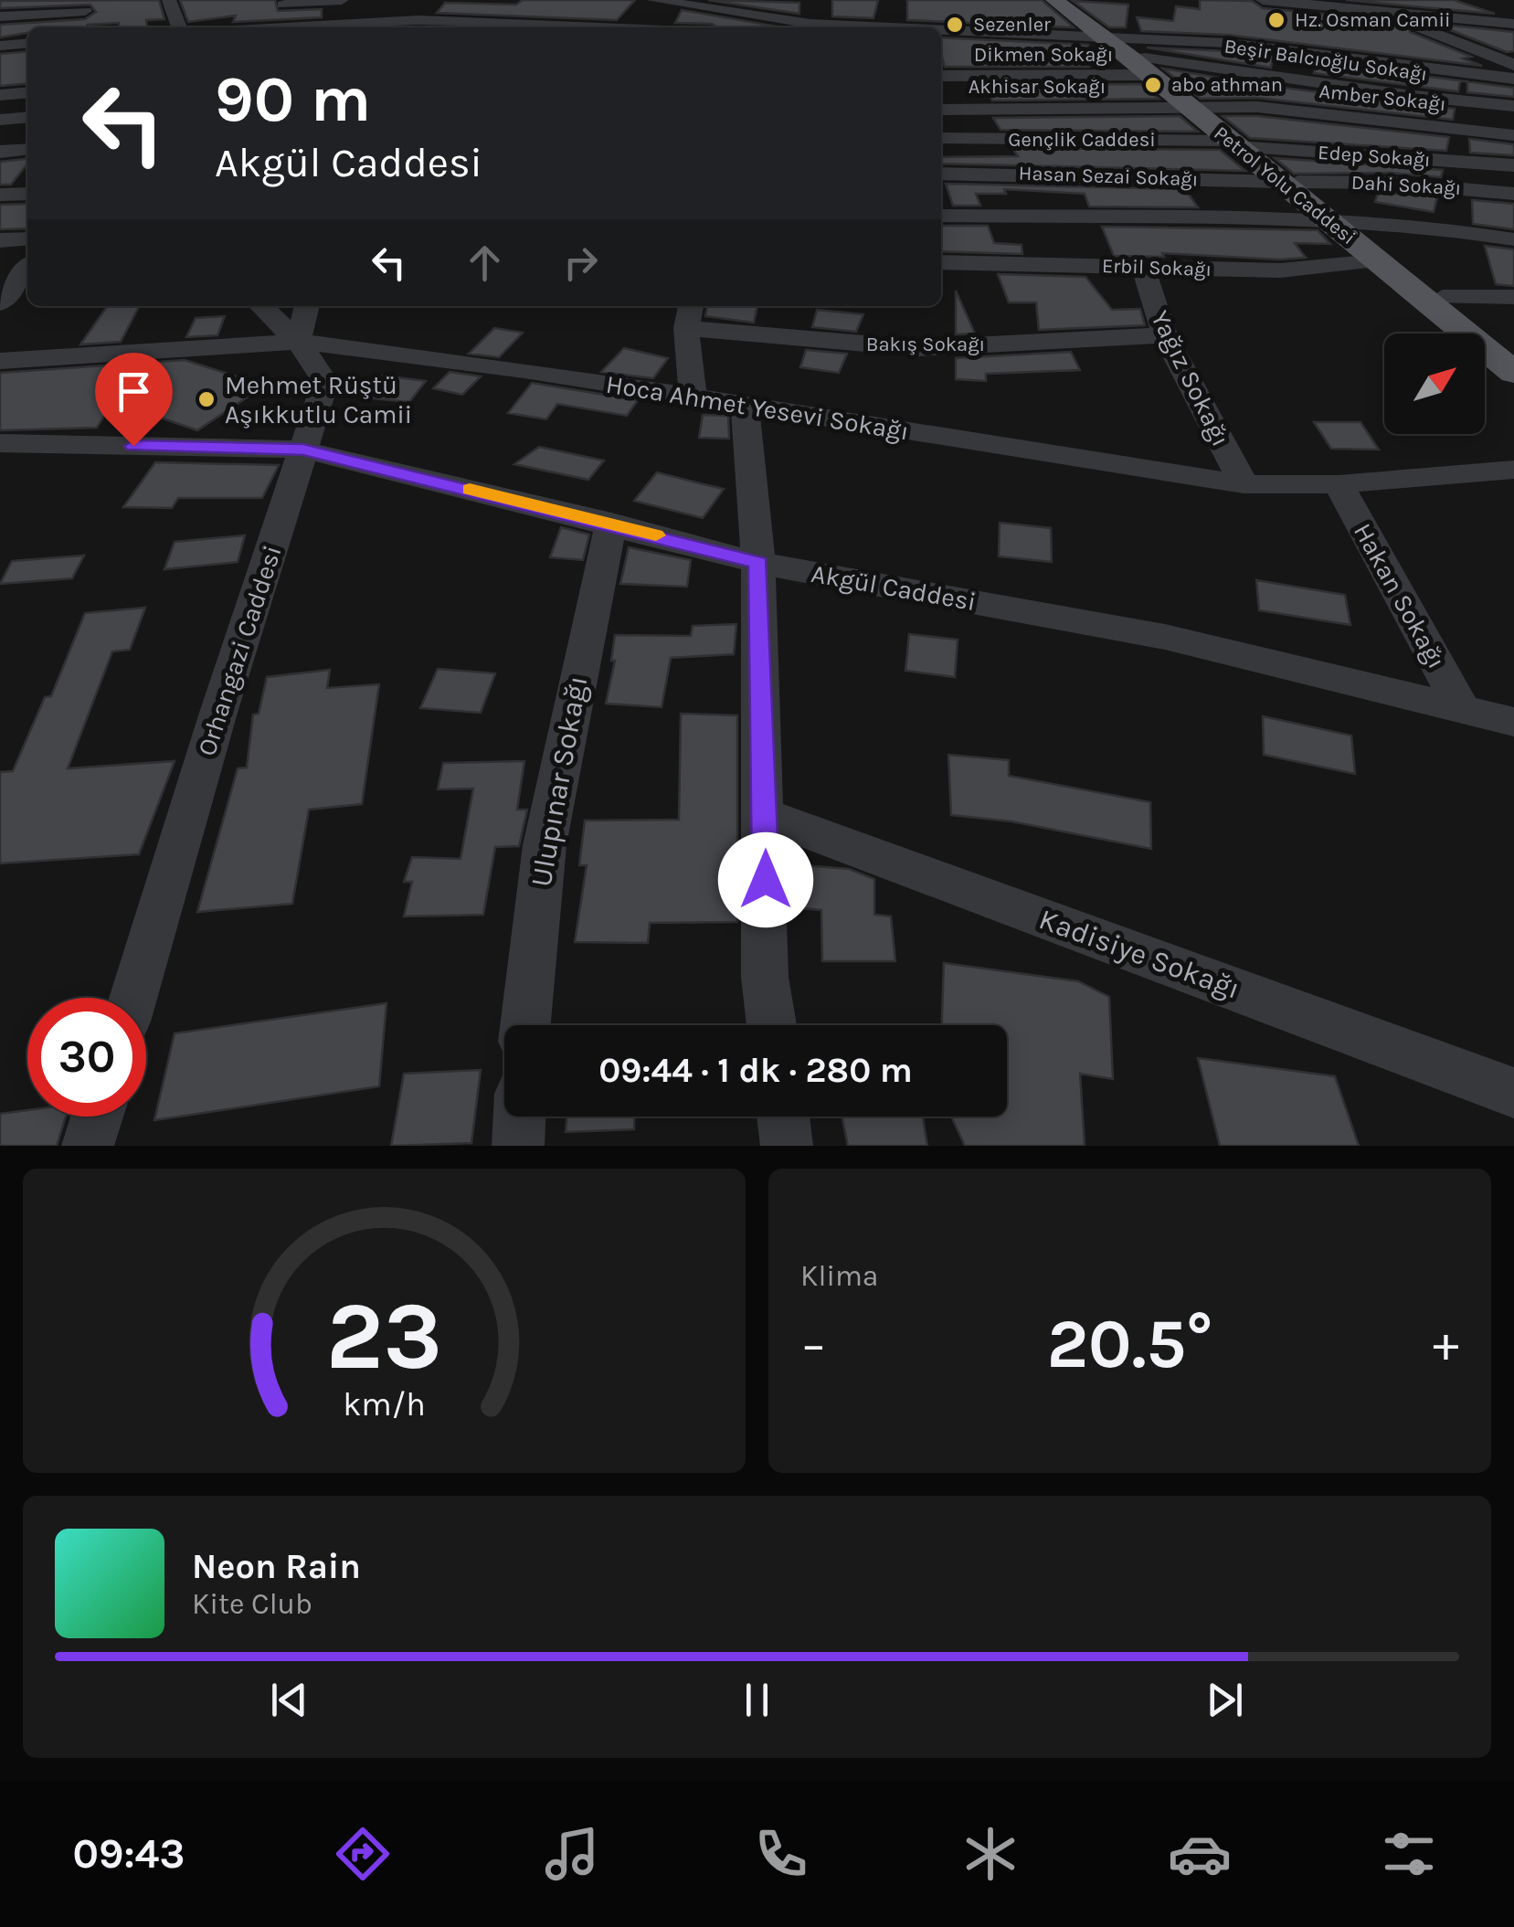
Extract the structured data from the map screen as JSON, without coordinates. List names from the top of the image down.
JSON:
{
  "streets": {
    "main road": ["Petrol Yolu Caddesi"],
    "street": [
      "Dikmen Sokağı",
      "Beşir Balcıoğlu Sokağı",
      "Akhisar Sokağı",
      "Amber Sokağı",
      "Gençlik Caddesi",
      "Edep Sokağı",
      "Hasan Sezai Sokağı",
      "Dahi Sokağı",
      "Erbil Sokağı",
      "Bakış Sokağı",
      "Yağız Sokağı",
      "Hoca Ahmet Yesevi Sokağı",
      "Akgül Caddesi",
      "Hakan Sokağı",
      "Orhangazi Caddesi",
      "Ulupınar Sokağı",
      "Kadisiye Sokağı"
    ]
  },
  "crossings": [
    ["Dikmen Sokağı", "Beşir Balcıoğlu Sokağı"],
    ["Dikmen Sokağı", "Petrol Yolu Caddesi"],
    ["Beşir Balcıoğlu Sokağı", "Petrol Yolu Caddesi"],
    ["Akhisar Sokağı", "Amber Sokağı"],
    ["Akhisar Sokağı", "Petrol Yolu Caddesi"],
    ["Amber Sokağı", "Petrol Yolu Caddesi"],
    ["Gençlik Caddesi", "Edep Sokağı"],
    ["Gençlik Caddesi", "Petrol Yolu Caddesi"],
    ["Edep Sokağı", "Petrol Yolu Caddesi"],
    ["Hasan Sezai Sokağı", "Petrol Yolu Caddesi"],
    ["Hasan Sezai Sokağı", "Dahi Sokağı"],
    ["Petrol Yolu Caddesi", "Dahi Sokağı"],
    ["Petrol Yolu Caddesi", "Erbil Sokağı"],
    ["Erbil Sokağı", "Yağız Sokağı"],
    ["Bakış Sokağı", "Yağız Sokağı"],
    ["Yağız Sokağı", "Hoca Ahmet Yesevi Sokağı"],
    ["Hoca Ahmet Yesevi Sokağı", "Hakan Sokağı"],
    ["Hoca Ahmet Yesevi Sokağı", "Orhangazi Caddesi"],
    ["Akgül Caddesi", "Hakan Sokağı"],
    ["Akgül Caddesi", "Orhangazi Caddesi"],
    ["Akgül Caddesi", "Ulupınar Sokağı"]
  ],
  "places": [
    "Hz. Osman Camii",
    "Sezenler",
    "abo athman",
    "Mehmet Rüştü Aşıkkutlu Camii"
  ],
  "north": "top right",
  "page": {
    "turn": ["90 m", "Akgül Caddesi"],
    "limit": "30",
    "trip": "09:44 · 1 dk · 280 m",
    "tile": "Klima",
    "heat": ["−", "20.5°", "+"],
    "song": ["Neon Rain", "Kite Club"],
    "tabs": "09:43",
    "gauge": ["23", "km/h"]
  }
}
